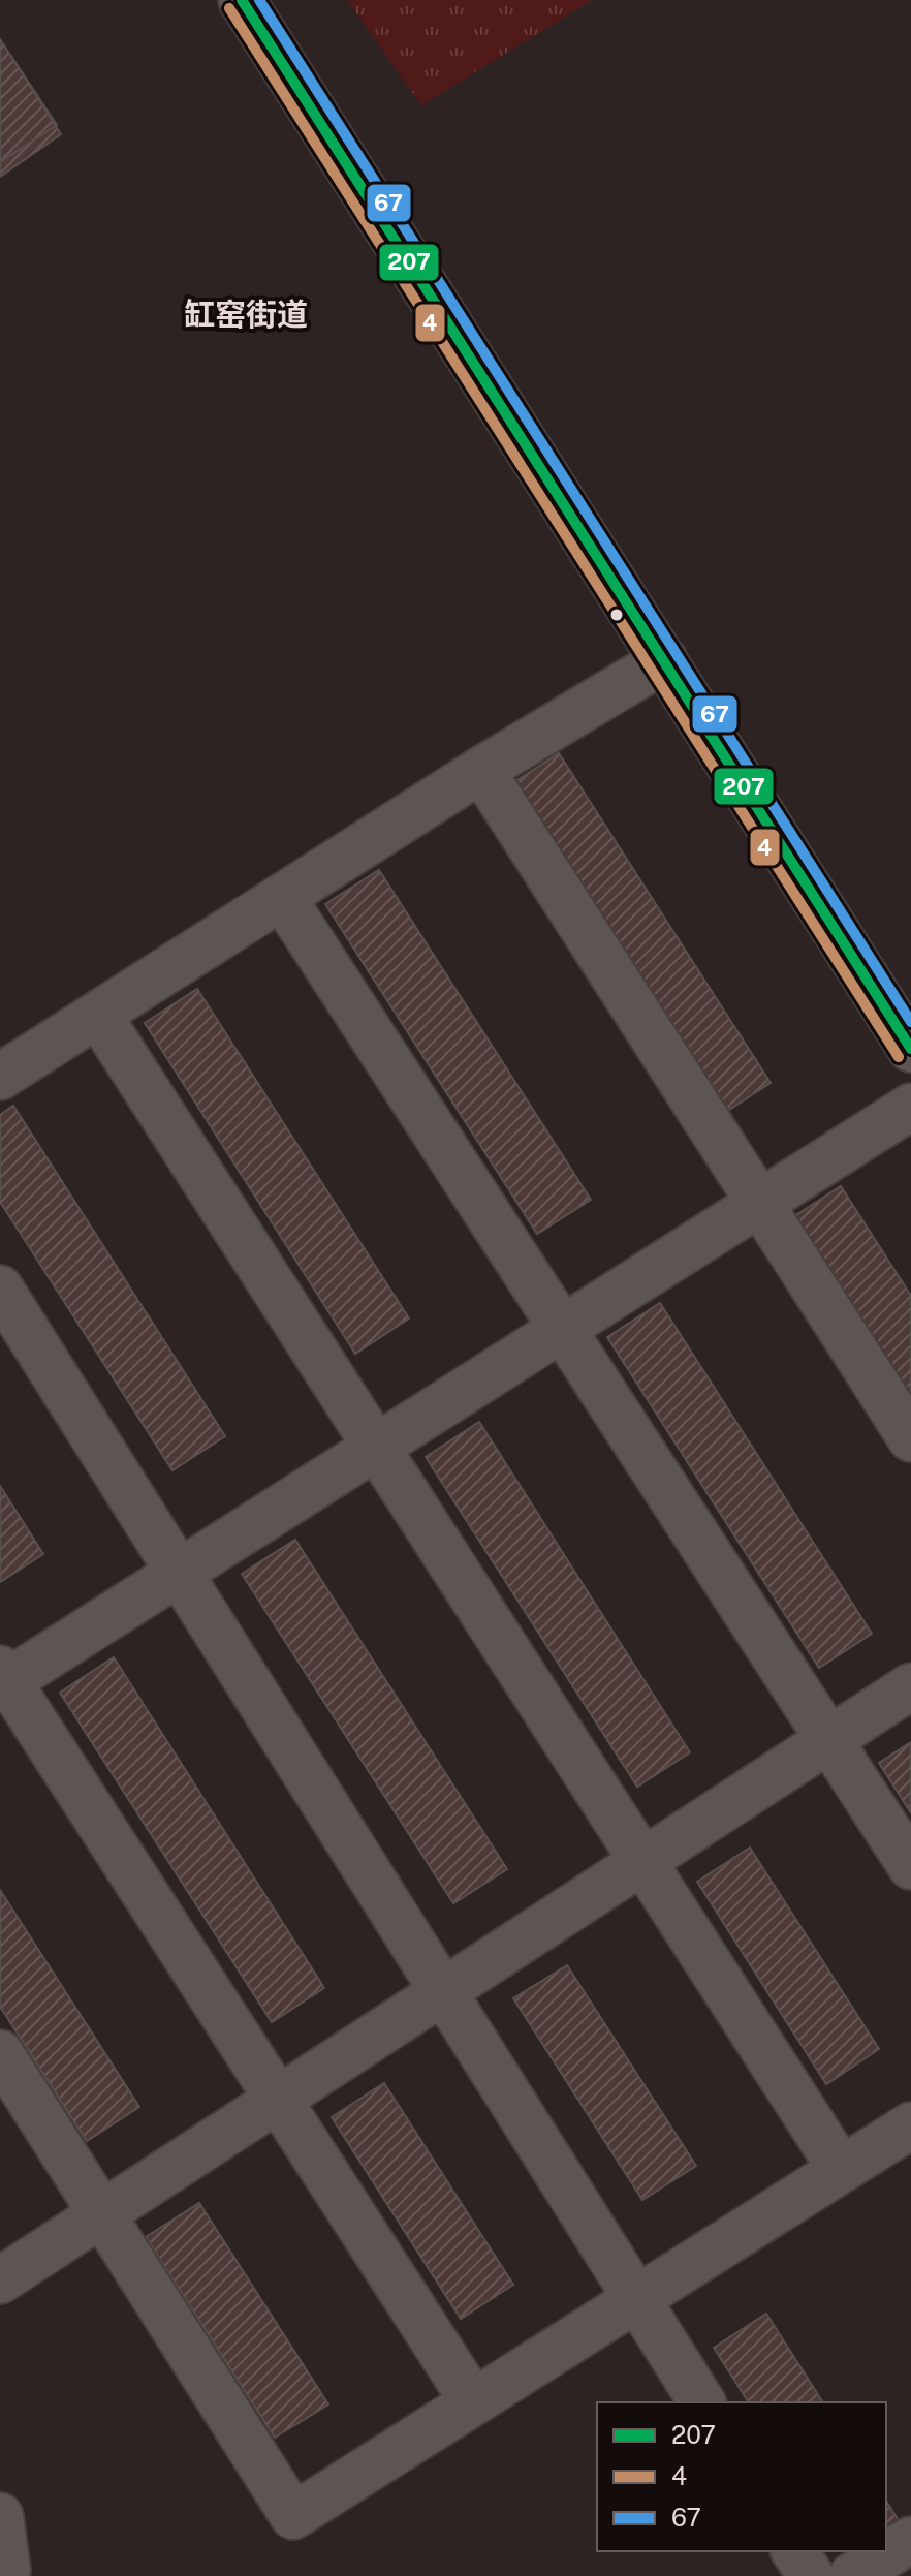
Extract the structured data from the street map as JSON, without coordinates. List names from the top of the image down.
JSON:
{
  "districts": ["缸窑街道"],
  "lines": ["transit line 207", "transit line 67", "transit line 4"],
  "legend": ["207", "4", "67"]
}
